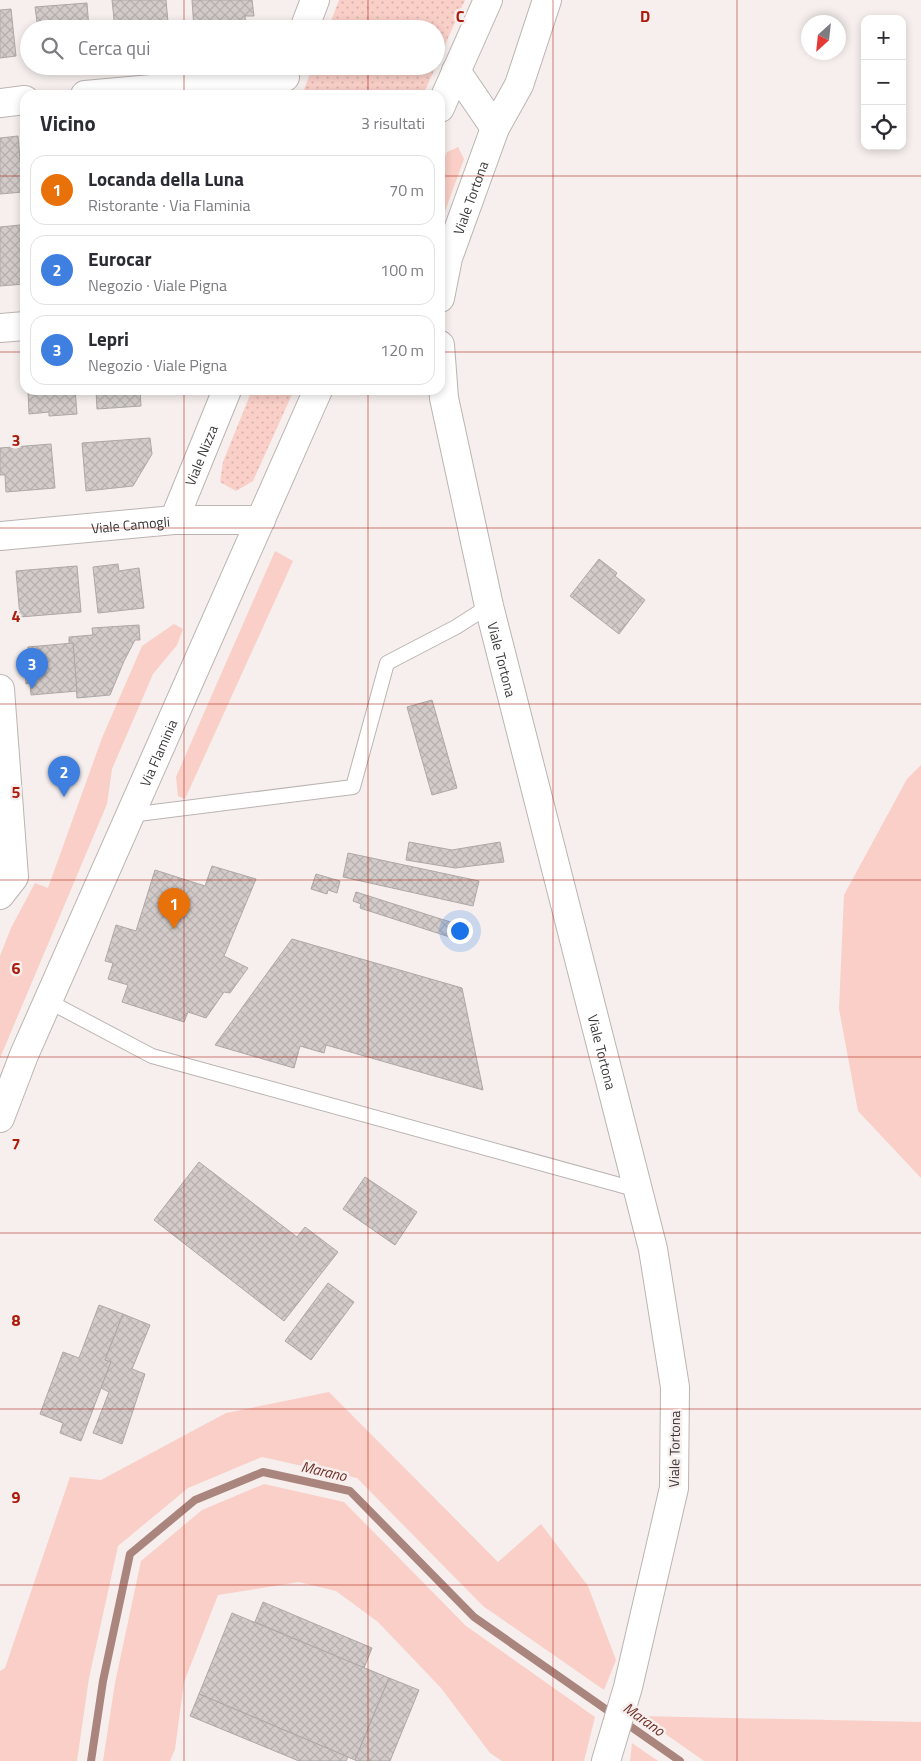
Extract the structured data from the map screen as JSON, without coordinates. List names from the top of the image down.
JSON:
{
  "streets": {
    "street": [
      "Viale Tortona",
      "Viale Nizza",
      "Viale Camogli",
      "Via Flaminia"
    ]
  },
  "crossings": [
    ["Viale Nizza", "Viale Camogli"],
    ["Viale Camogli", "Via Flaminia"]
  ],
  "water": ["Marano"],
  "north": "bottom left",
  "page": {
    "map_buttons": ["+", "−"],
    "search": "Cerca qui",
    "heading": ["Vicino", "3 risultati"],
    "list": [
      {
        "mark": "1",
        "name": "Locanda della Luna",
        "note": "Ristorante · Via Flaminia",
        "value": "70 m"
      },
      {
        "mark": "2",
        "name": "Eurocar",
        "note": "Negozio · Viale Pigna",
        "value": "100 m"
      },
      {
        "mark": "3",
        "name": "Lepri",
        "note": "Negozio · Viale Pigna",
        "value": "120 m"
      }
    ],
    "pins": ["3", "2", "1"]
  },
  "grid": {
    "columns": ["C", "D"],
    "rows": [
      "3",
      "4",
      "5",
      "6",
      "7",
      "8",
      "9"
    ]
  }
}
